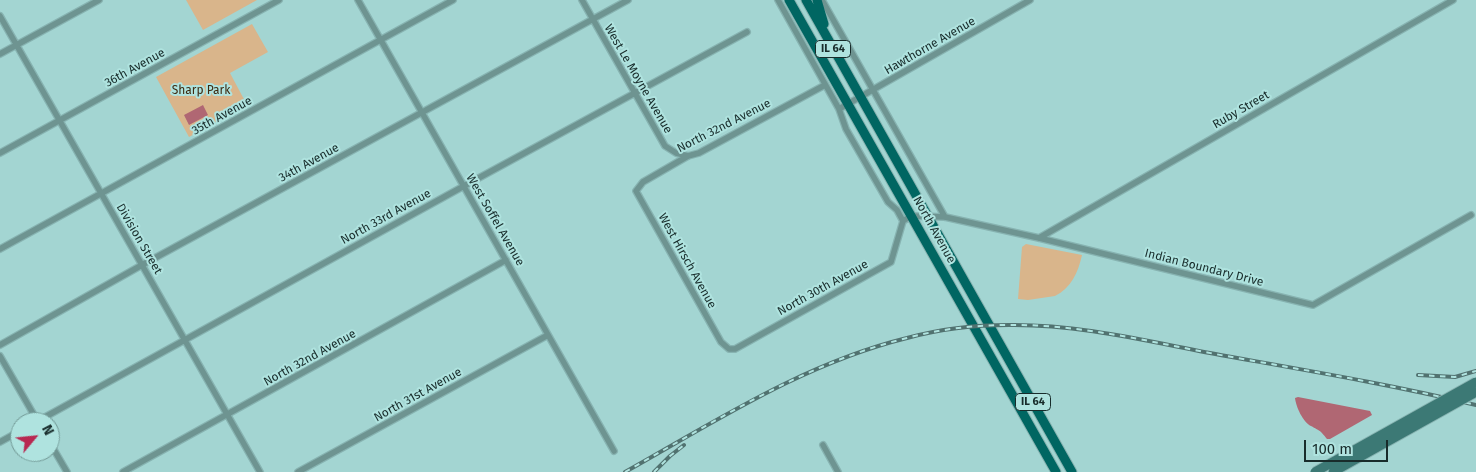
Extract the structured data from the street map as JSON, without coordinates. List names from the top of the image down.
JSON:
{
  "streets": {
    "main road": ["IL 64", "North Avenue"],
    "street": [
      "Hawthorne Avenue",
      "36th Avenue",
      "West Le Moyne Avenue",
      "Ruby Street",
      "35th Avenue",
      "North 32nd Avenue",
      "34th Avenue",
      "North 33rd Avenue",
      "West Soffel Avenue",
      "Division Street",
      "West Hirsch Avenue",
      "Indian Boundary Drive",
      "North 30th Avenue",
      "North 31st Avenue"
    ]
  },
  "crossings": [
    ["Hawthorne Avenue", "North Avenue"],
    ["36th Avenue", "Division Street"],
    ["West Le Moyne Avenue", "North 32nd Avenue"],
    ["West Le Moyne Avenue", "34th Avenue"],
    ["West Le Moyne Avenue", "North 33rd Avenue"],
    ["Ruby Street", "Indian Boundary Drive"],
    ["35th Avenue", "West Soffel Avenue"],
    ["35th Avenue", "Division Street"],
    ["North 32nd Avenue", "West Soffel Avenue"],
    ["North 32nd Avenue", "North Avenue"],
    ["North 32nd Avenue", "Division Street"],
    ["North 32nd Avenue", "West Hirsch Avenue"],
    ["34th Avenue", "West Soffel Avenue"],
    ["34th Avenue", "Division Street"],
    ["North 33rd Avenue", "West Soffel Avenue"],
    ["North 33rd Avenue", "Division Street"],
    ["West Soffel Avenue", "North 31st Avenue"],
    ["North Avenue", "Indian Boundary Drive"],
    ["North Avenue", "North 30th Avenue"],
    ["West Hirsch Avenue", "North 30th Avenue"]
  ],
  "parks": ["Sharp Park"],
  "scale_bar": "100 m",
  "north": "top right"
}
